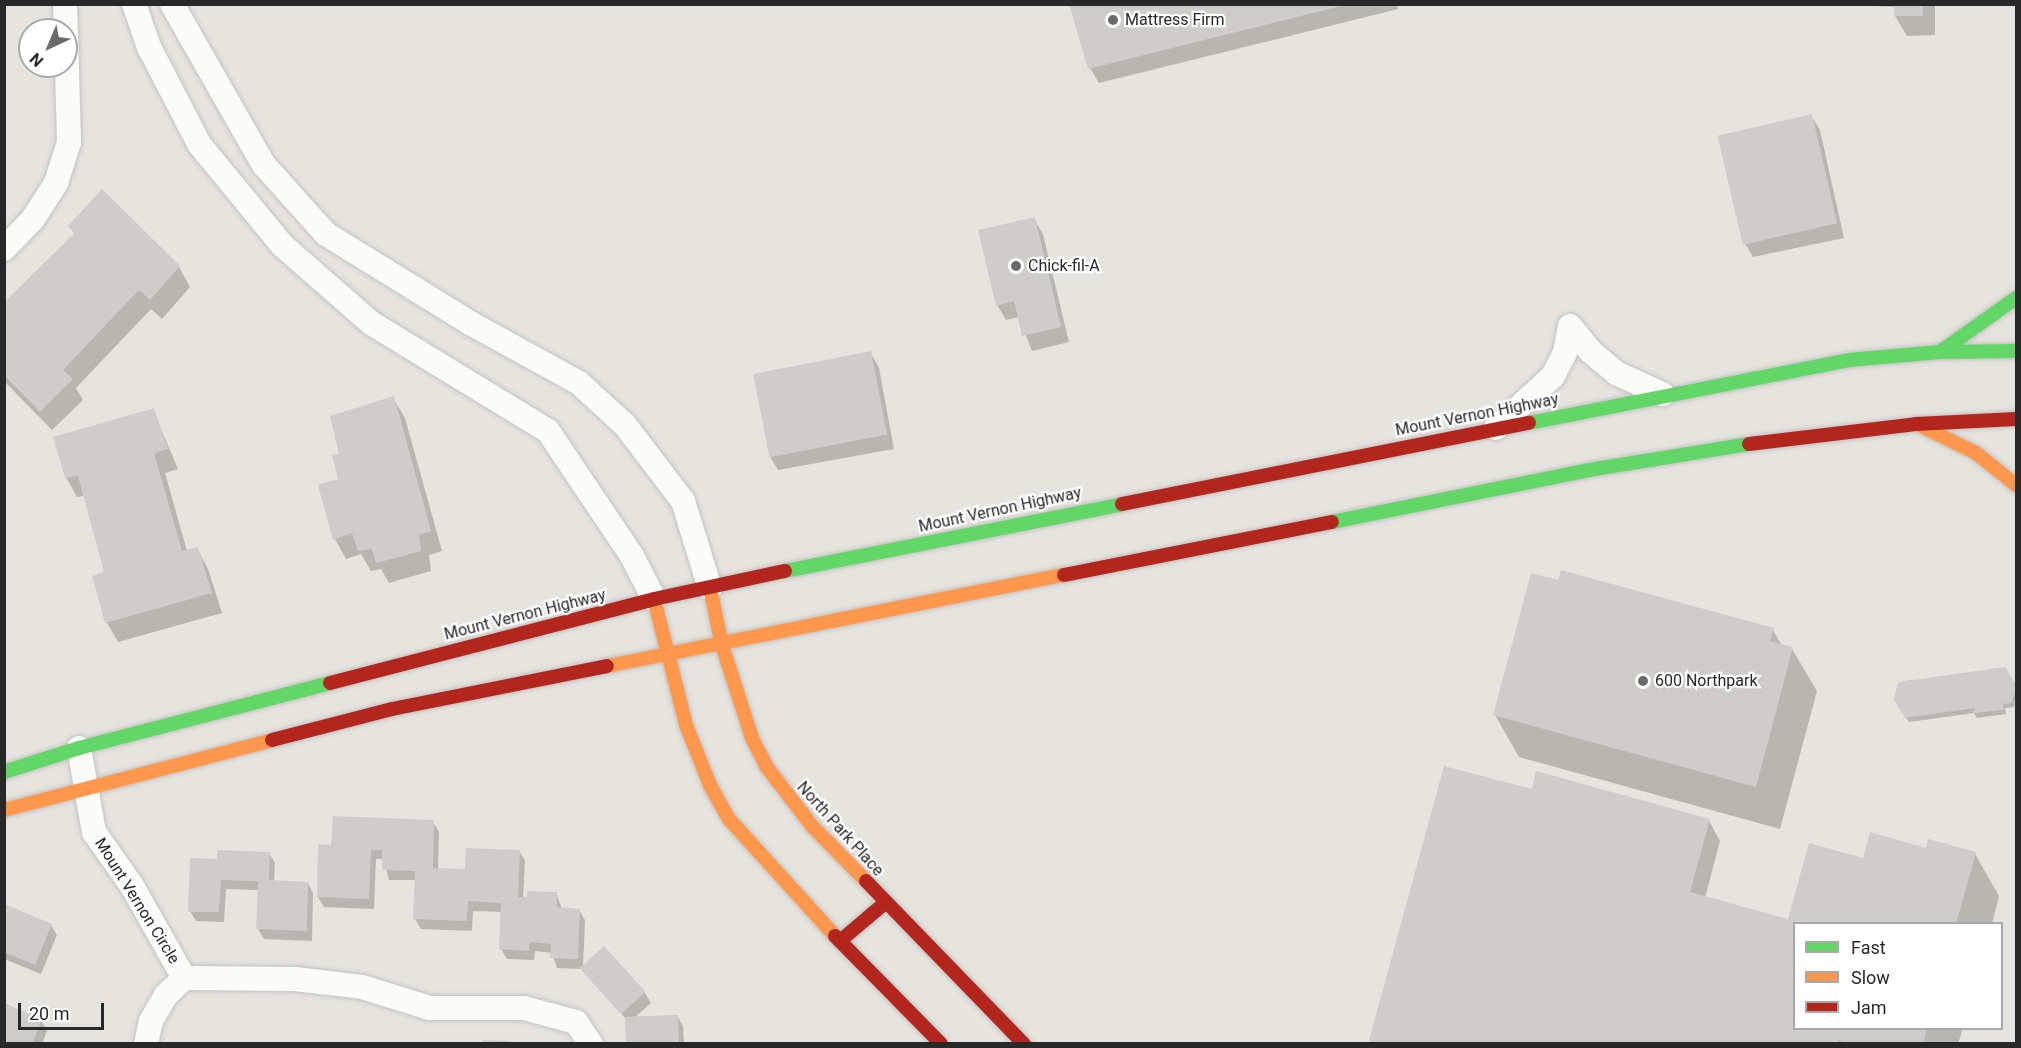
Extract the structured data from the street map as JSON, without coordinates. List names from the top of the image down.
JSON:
{
  "streets": {
    "street": ["Mount Vernon Highway", "North Park Place", "Mount Vernon Circle"]
  },
  "crossings": [
    ["Mount Vernon Highway", "North Park Place"],
    ["Mount Vernon Highway", "Mount Vernon Circle"]
  ],
  "places": ["Mattress Firm", "Chick-fil-A", "600 Northpark"],
  "legend": ["Fast", "Slow", "Jam"],
  "scale_bar": "20 m",
  "north": "bottom left"
}
